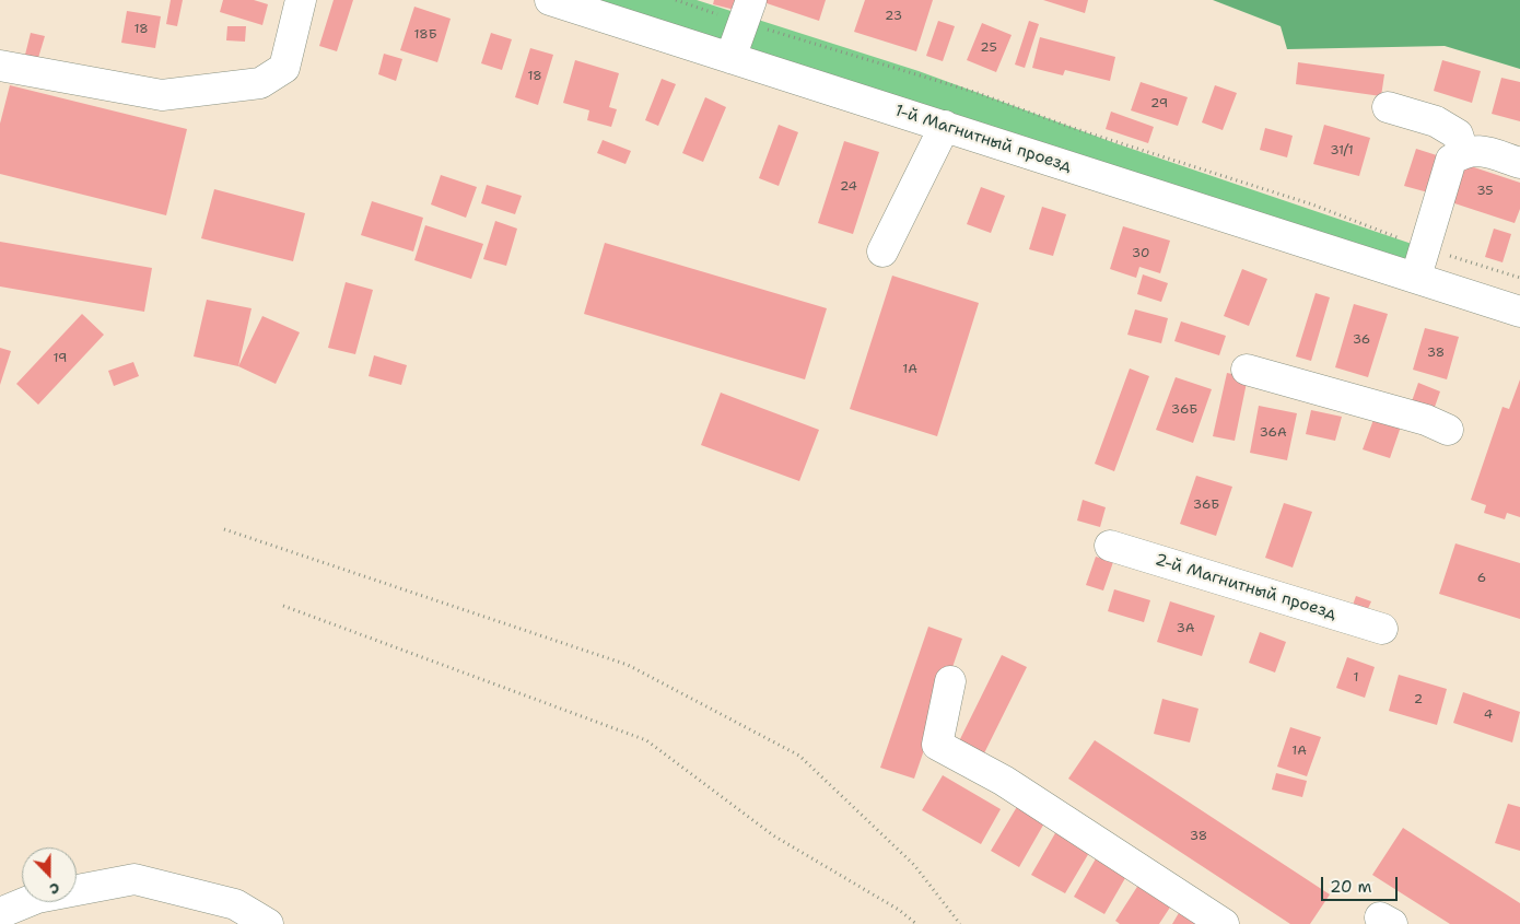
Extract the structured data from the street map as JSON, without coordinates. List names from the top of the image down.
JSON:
{
  "streets": {
    "street": ["1-й Магнитный проезд", "2-й Магнитный проезд"]
  },
  "house_numbers": [
    "23",
    "18",
    "18Б",
    "25",
    "18",
    "29",
    "31/1",
    "24",
    "35",
    "30",
    "36",
    "38",
    "19",
    "1А",
    "36Б",
    "36А",
    "36Б",
    "6",
    "3А",
    "1",
    "2",
    "4",
    "1А",
    "38"
  ],
  "scale_bar": "20 m",
  "north": "bottom"
}
